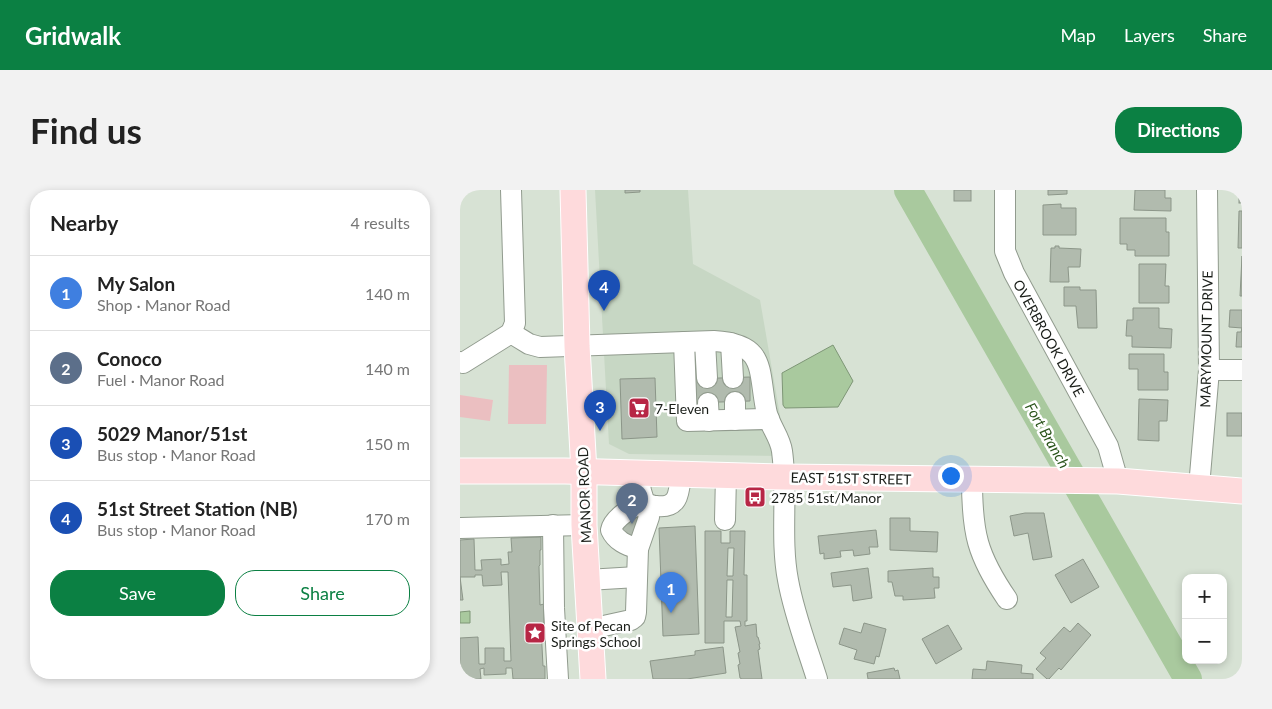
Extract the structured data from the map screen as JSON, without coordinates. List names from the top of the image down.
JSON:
{
  "streets": {
    "main road": ["EAST 51ST STREET", "MANOR ROAD"],
    "street": ["OVERBROOK DRIVE", "MARYMOUNT DRIVE"]
  },
  "crossings": [
    ["OVERBROOK DRIVE", "EAST 51ST STREET"],
    ["MARYMOUNT DRIVE", "EAST 51ST STREET"],
    ["EAST 51ST STREET", "MANOR ROAD"]
  ],
  "water": ["Fort Branch"],
  "places": {
    "supermarket": ["7-Eleven"],
    "bus stop": ["2785 51st/Manor"],
    "place": ["Site of Pecan Springs School"]
  },
  "page": {
    "header": "Gridwalk",
    "nav": ["Map", "Layers", "Share"],
    "buttons": [
      "Directions",
      ["Save", "Share"]
    ],
    "title": "Find us",
    "heading": ["Nearby", "4 results"],
    "list": [
      {
        "mark": "1",
        "name": "My Salon",
        "note": "Shop · Manor Road",
        "value": "140 m"
      },
      {
        "mark": "2",
        "name": "Conoco",
        "note": "Fuel · Manor Road",
        "value": "140 m"
      },
      {
        "mark": "3",
        "name": "5029 Manor/51st",
        "note": "Bus stop · Manor Road",
        "value": "150 m"
      },
      {
        "mark": "4",
        "name": "51st Street Station (NB)",
        "note": "Bus stop · Manor Road",
        "value": "170 m"
      }
    ],
    "pins": [
      "4",
      "3",
      "2",
      "1"
    ],
    "map_buttons": ["+", "−"]
  }
}
